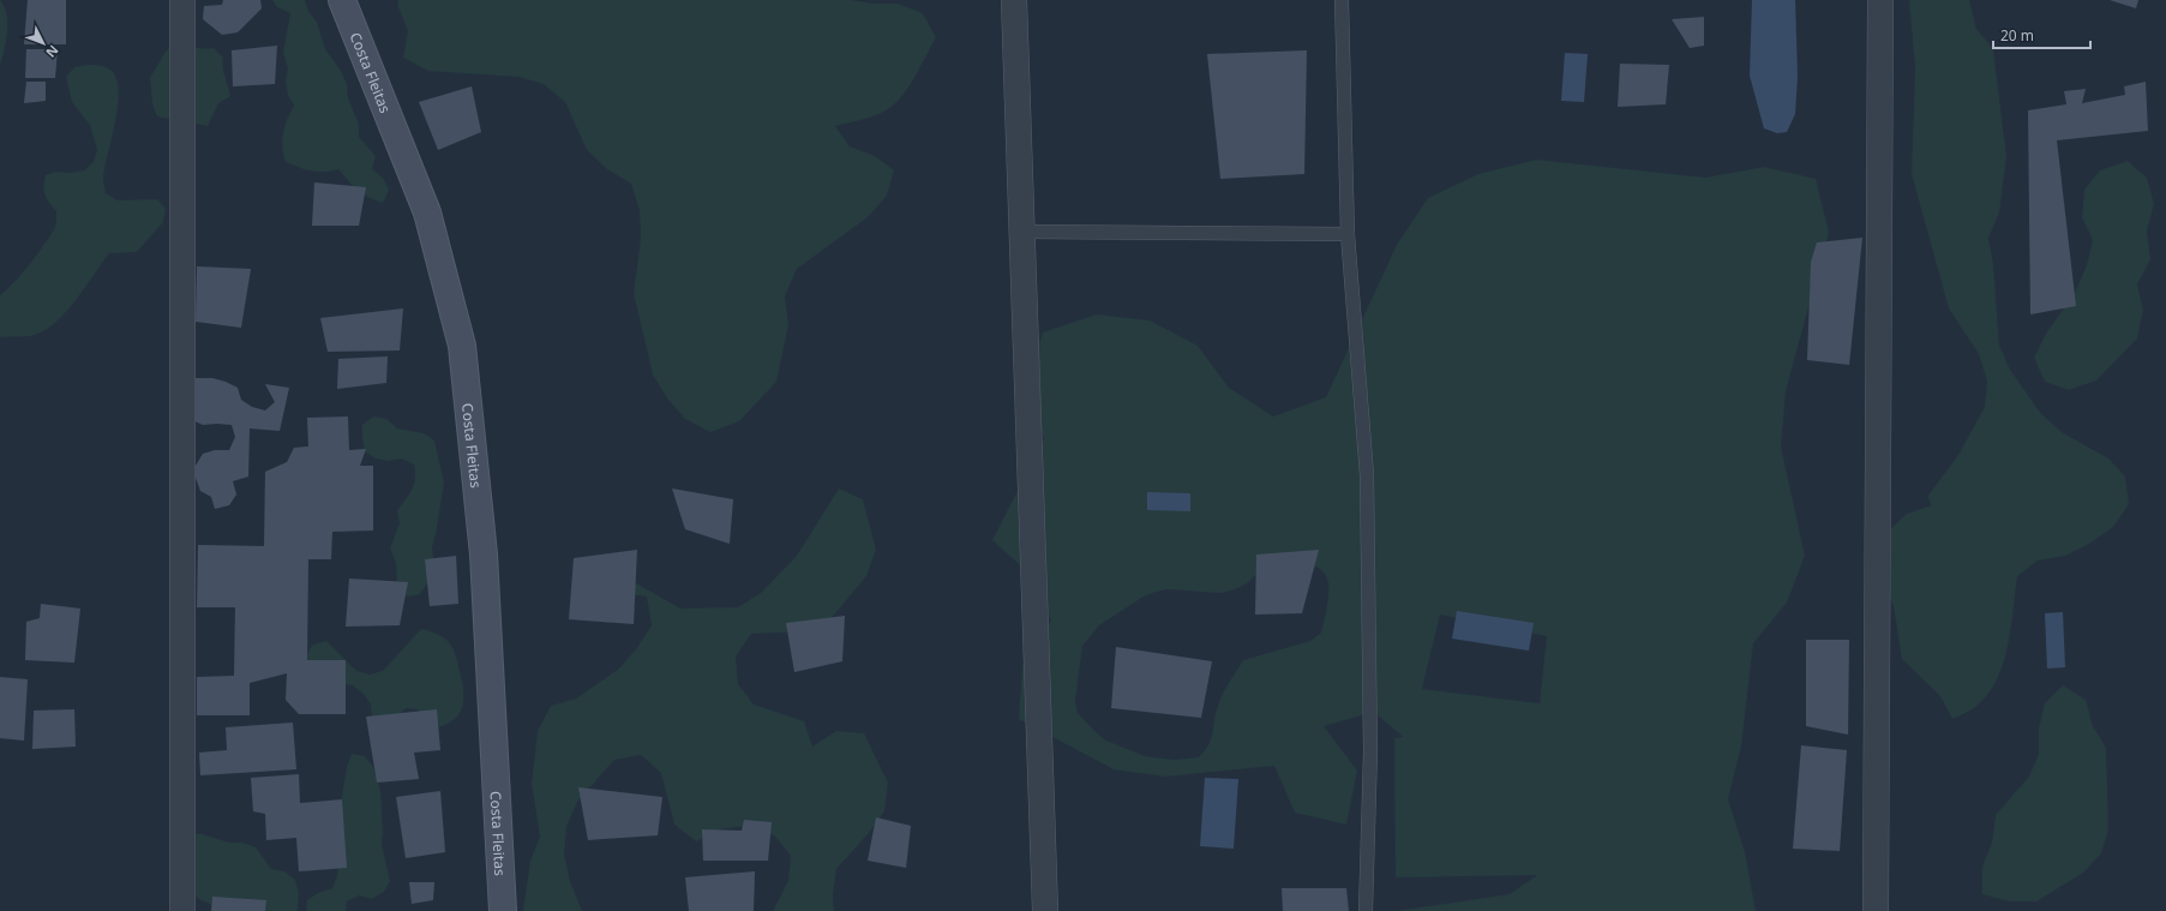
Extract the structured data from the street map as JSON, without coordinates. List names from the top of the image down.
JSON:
{
  "streets": {
    "main road": ["Costa Fleitas"]
  },
  "scale_bar": "20 m",
  "north": "bottom right"
}
